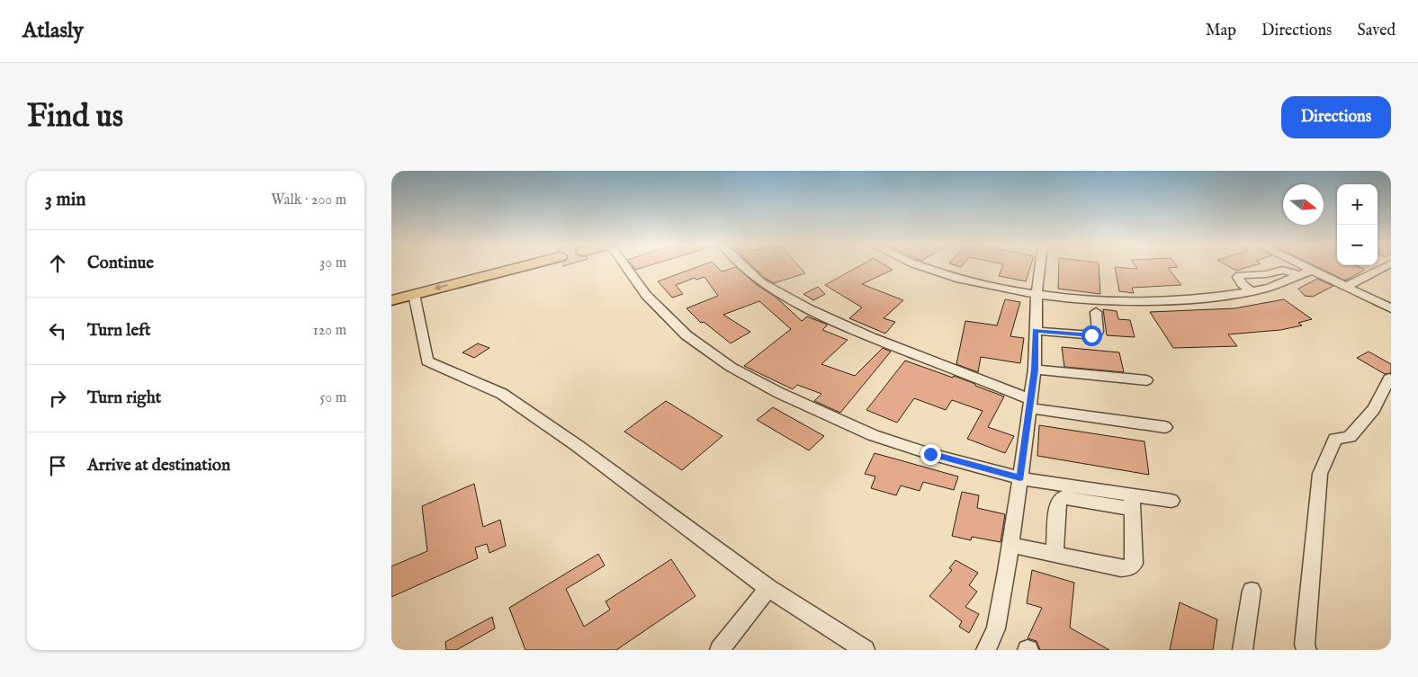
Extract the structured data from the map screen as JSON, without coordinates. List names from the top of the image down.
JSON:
{
  "north": "right",
  "page": {
    "header": "Atlasly",
    "nav": ["Map", "Directions", "Saved"],
    "buttons": "Directions",
    "title": "Find us",
    "heading": ["3 min", "Walk · 200 m"],
    "map_buttons": ["+", "−"],
    "list": [
      ["Continue", "30 m"],
      ["Turn left", "120 m"],
      ["Turn right", "50 m"],
      "Arrive at destination"
    ]
  }
}
